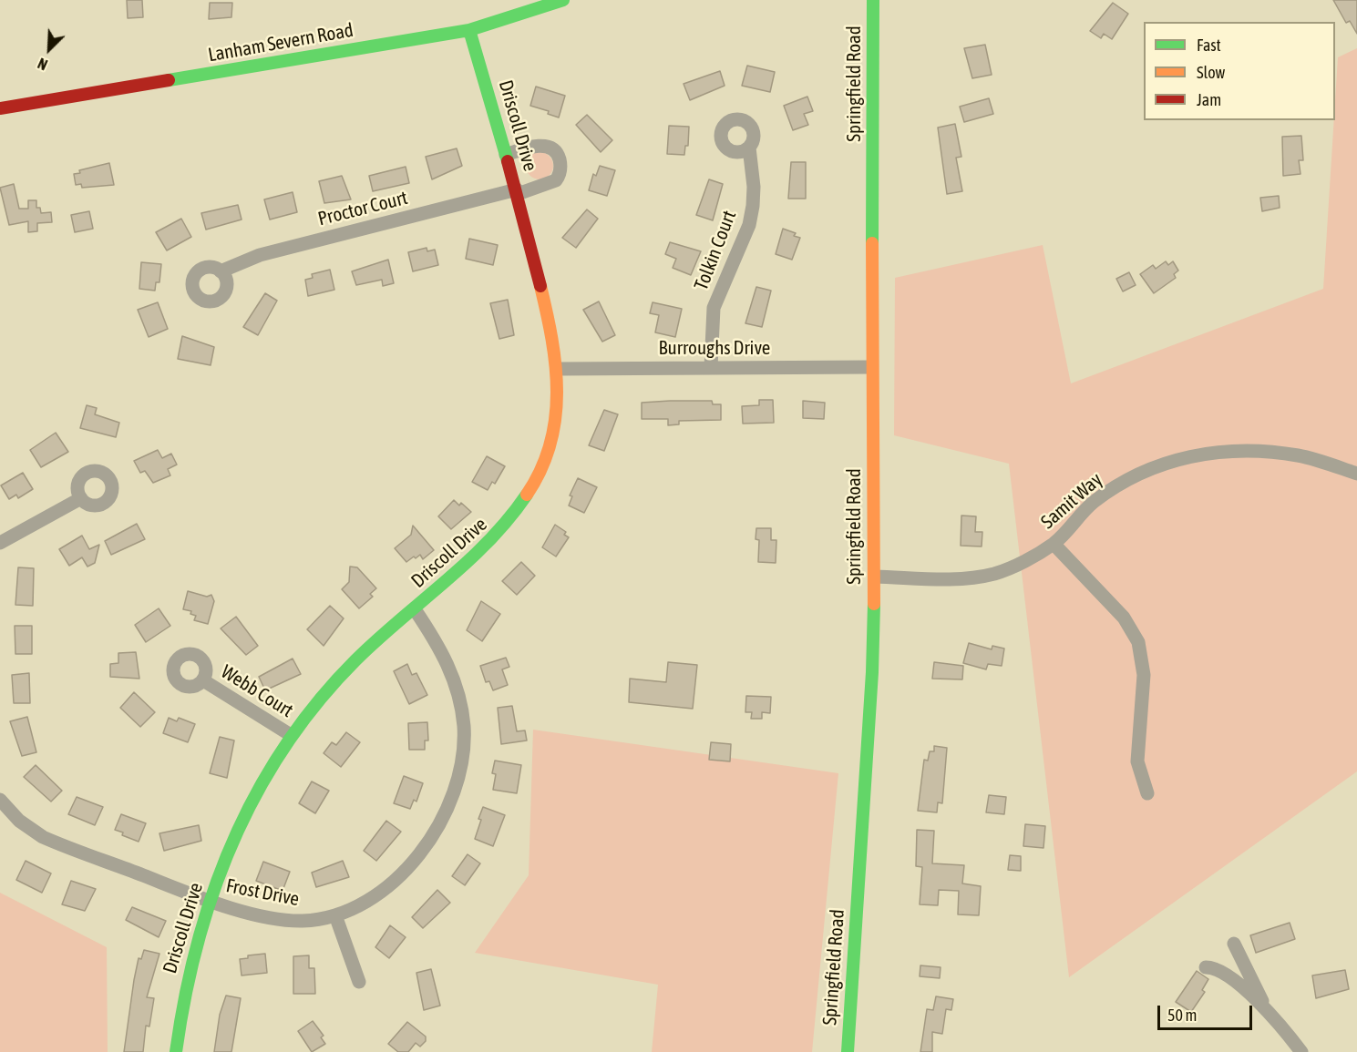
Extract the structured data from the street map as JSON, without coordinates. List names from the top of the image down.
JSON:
{
  "streets": {
    "street": [
      "Lanham Severn Road",
      "Springfield Road",
      "Driscoll Drive",
      "Proctor Court",
      "Tolkin Court",
      "Burroughs Drive",
      "Samit Way",
      "Webb Court",
      "Frost Drive"
    ]
  },
  "crossings": [
    ["Lanham Severn Road", "Driscoll Drive"],
    ["Springfield Road", "Burroughs Drive"],
    ["Springfield Road", "Samit Way"],
    ["Driscoll Drive", "Proctor Court"],
    ["Driscoll Drive", "Burroughs Drive"],
    ["Driscoll Drive", "Webb Court"],
    ["Driscoll Drive", "Frost Drive"],
    ["Tolkin Court", "Burroughs Drive"]
  ],
  "legend": ["Fast", "Slow", "Jam"],
  "scale_bar": "50 m",
  "north": "bottom left"
}
